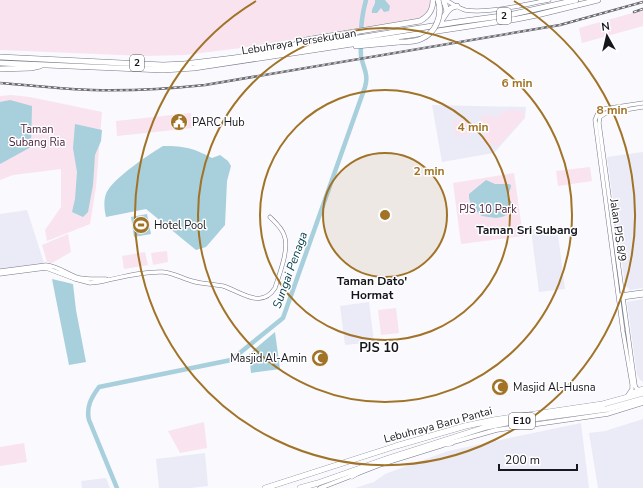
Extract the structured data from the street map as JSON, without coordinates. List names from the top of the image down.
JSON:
{
  "streets": {
    "highway": [
      "2",
      "Lebuhraya Persekutuan",
      "E10",
      "Lebuhraya Baru Pantai"
    ],
    "street": ["Jalan PJS 8/9"]
  },
  "crossings": [
    ["Jalan PJS 8/9", "Lebuhraya Baru Pantai"]
  ],
  "districts": ["Taman Sri Subang", "Taman Dato' Hormat", "PJS 10"],
  "water": ["Sungai Penaga"],
  "parks": ["Taman Subang Ria", "PJS 10 Park"],
  "places": {
    "public building": ["PARC Hub"],
    "sports": ["Hotel Pool"],
    "mosque": ["Masjid Al-Amin", "Masjid Al-Husna"]
  },
  "scale_bar": "200 m",
  "north": "top",
  "rings": [
    "6 min",
    "8 min",
    "4 min",
    "2 min"
  ]
}
